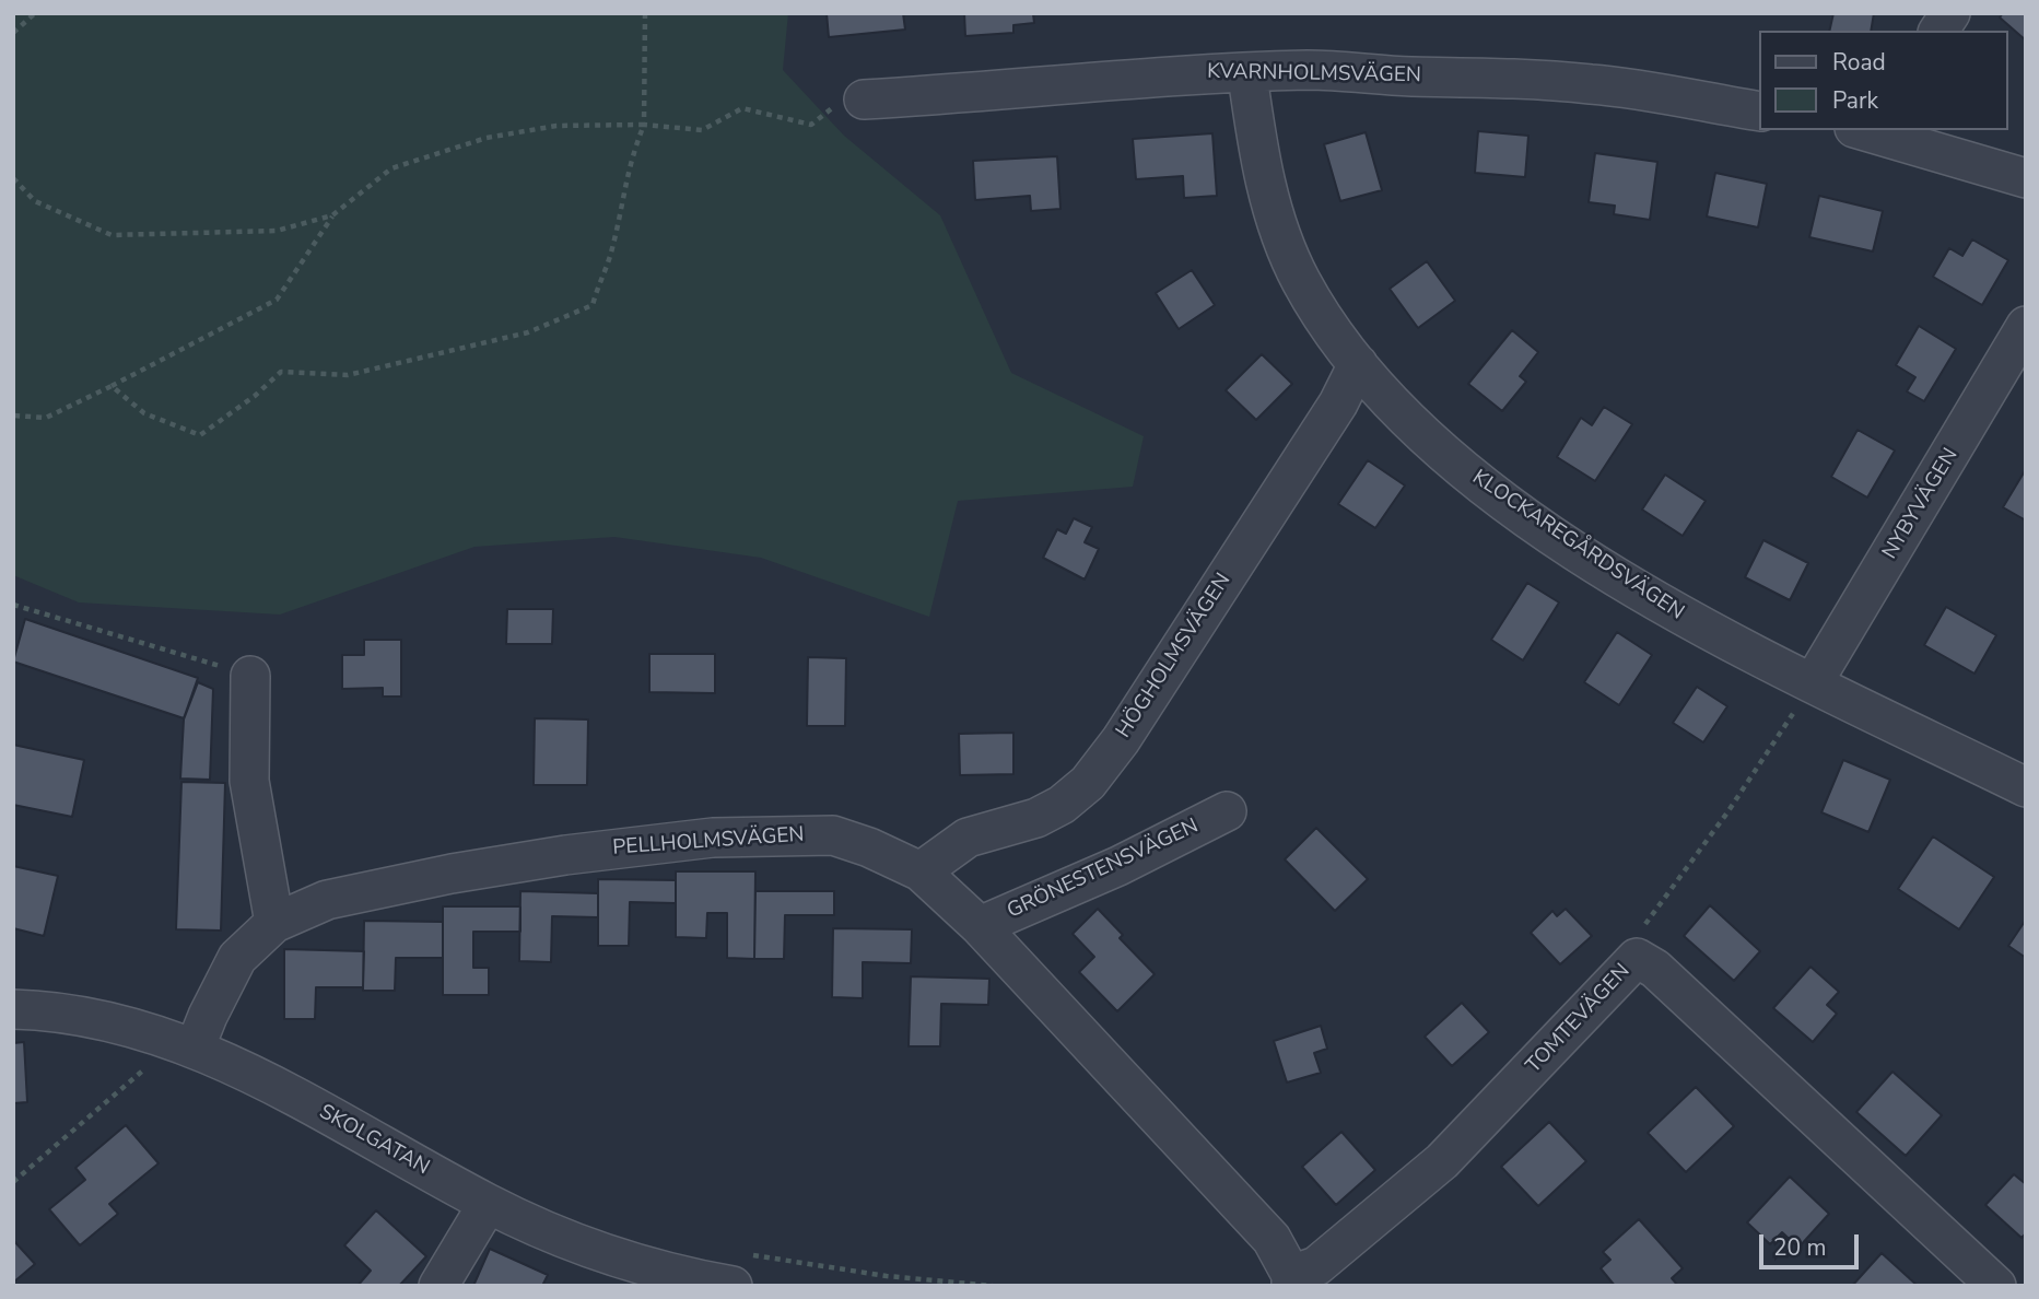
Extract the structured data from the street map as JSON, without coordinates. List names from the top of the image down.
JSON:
{
  "streets": {
    "street": [
      "KVARNHOLMSVÄGEN",
      "NYBYVÄGEN",
      "KLOCKAREGÅRDSVÄGEN",
      "HÖGHOLMSVÄGEN",
      "PELLHOLMSVÄGEN",
      "GRÖNESTENSVÄGEN",
      "TOMTEVÄGEN",
      "SKOLGATAN"
    ]
  },
  "crossings": [
    ["KVARNHOLMSVÄGEN", "KLOCKAREGÅRDSVÄGEN"],
    ["NYBYVÄGEN", "KLOCKAREGÅRDSVÄGEN"],
    ["KLOCKAREGÅRDSVÄGEN", "HÖGHOLMSVÄGEN"],
    ["HÖGHOLMSVÄGEN", "PELLHOLMSVÄGEN"],
    ["PELLHOLMSVÄGEN", "GRÖNESTENSVÄGEN"],
    ["PELLHOLMSVÄGEN", "TOMTEVÄGEN"],
    ["PELLHOLMSVÄGEN", "SKOLGATAN"]
  ],
  "legend": ["Road", "Park"],
  "scale_bar": "20 m"
}
